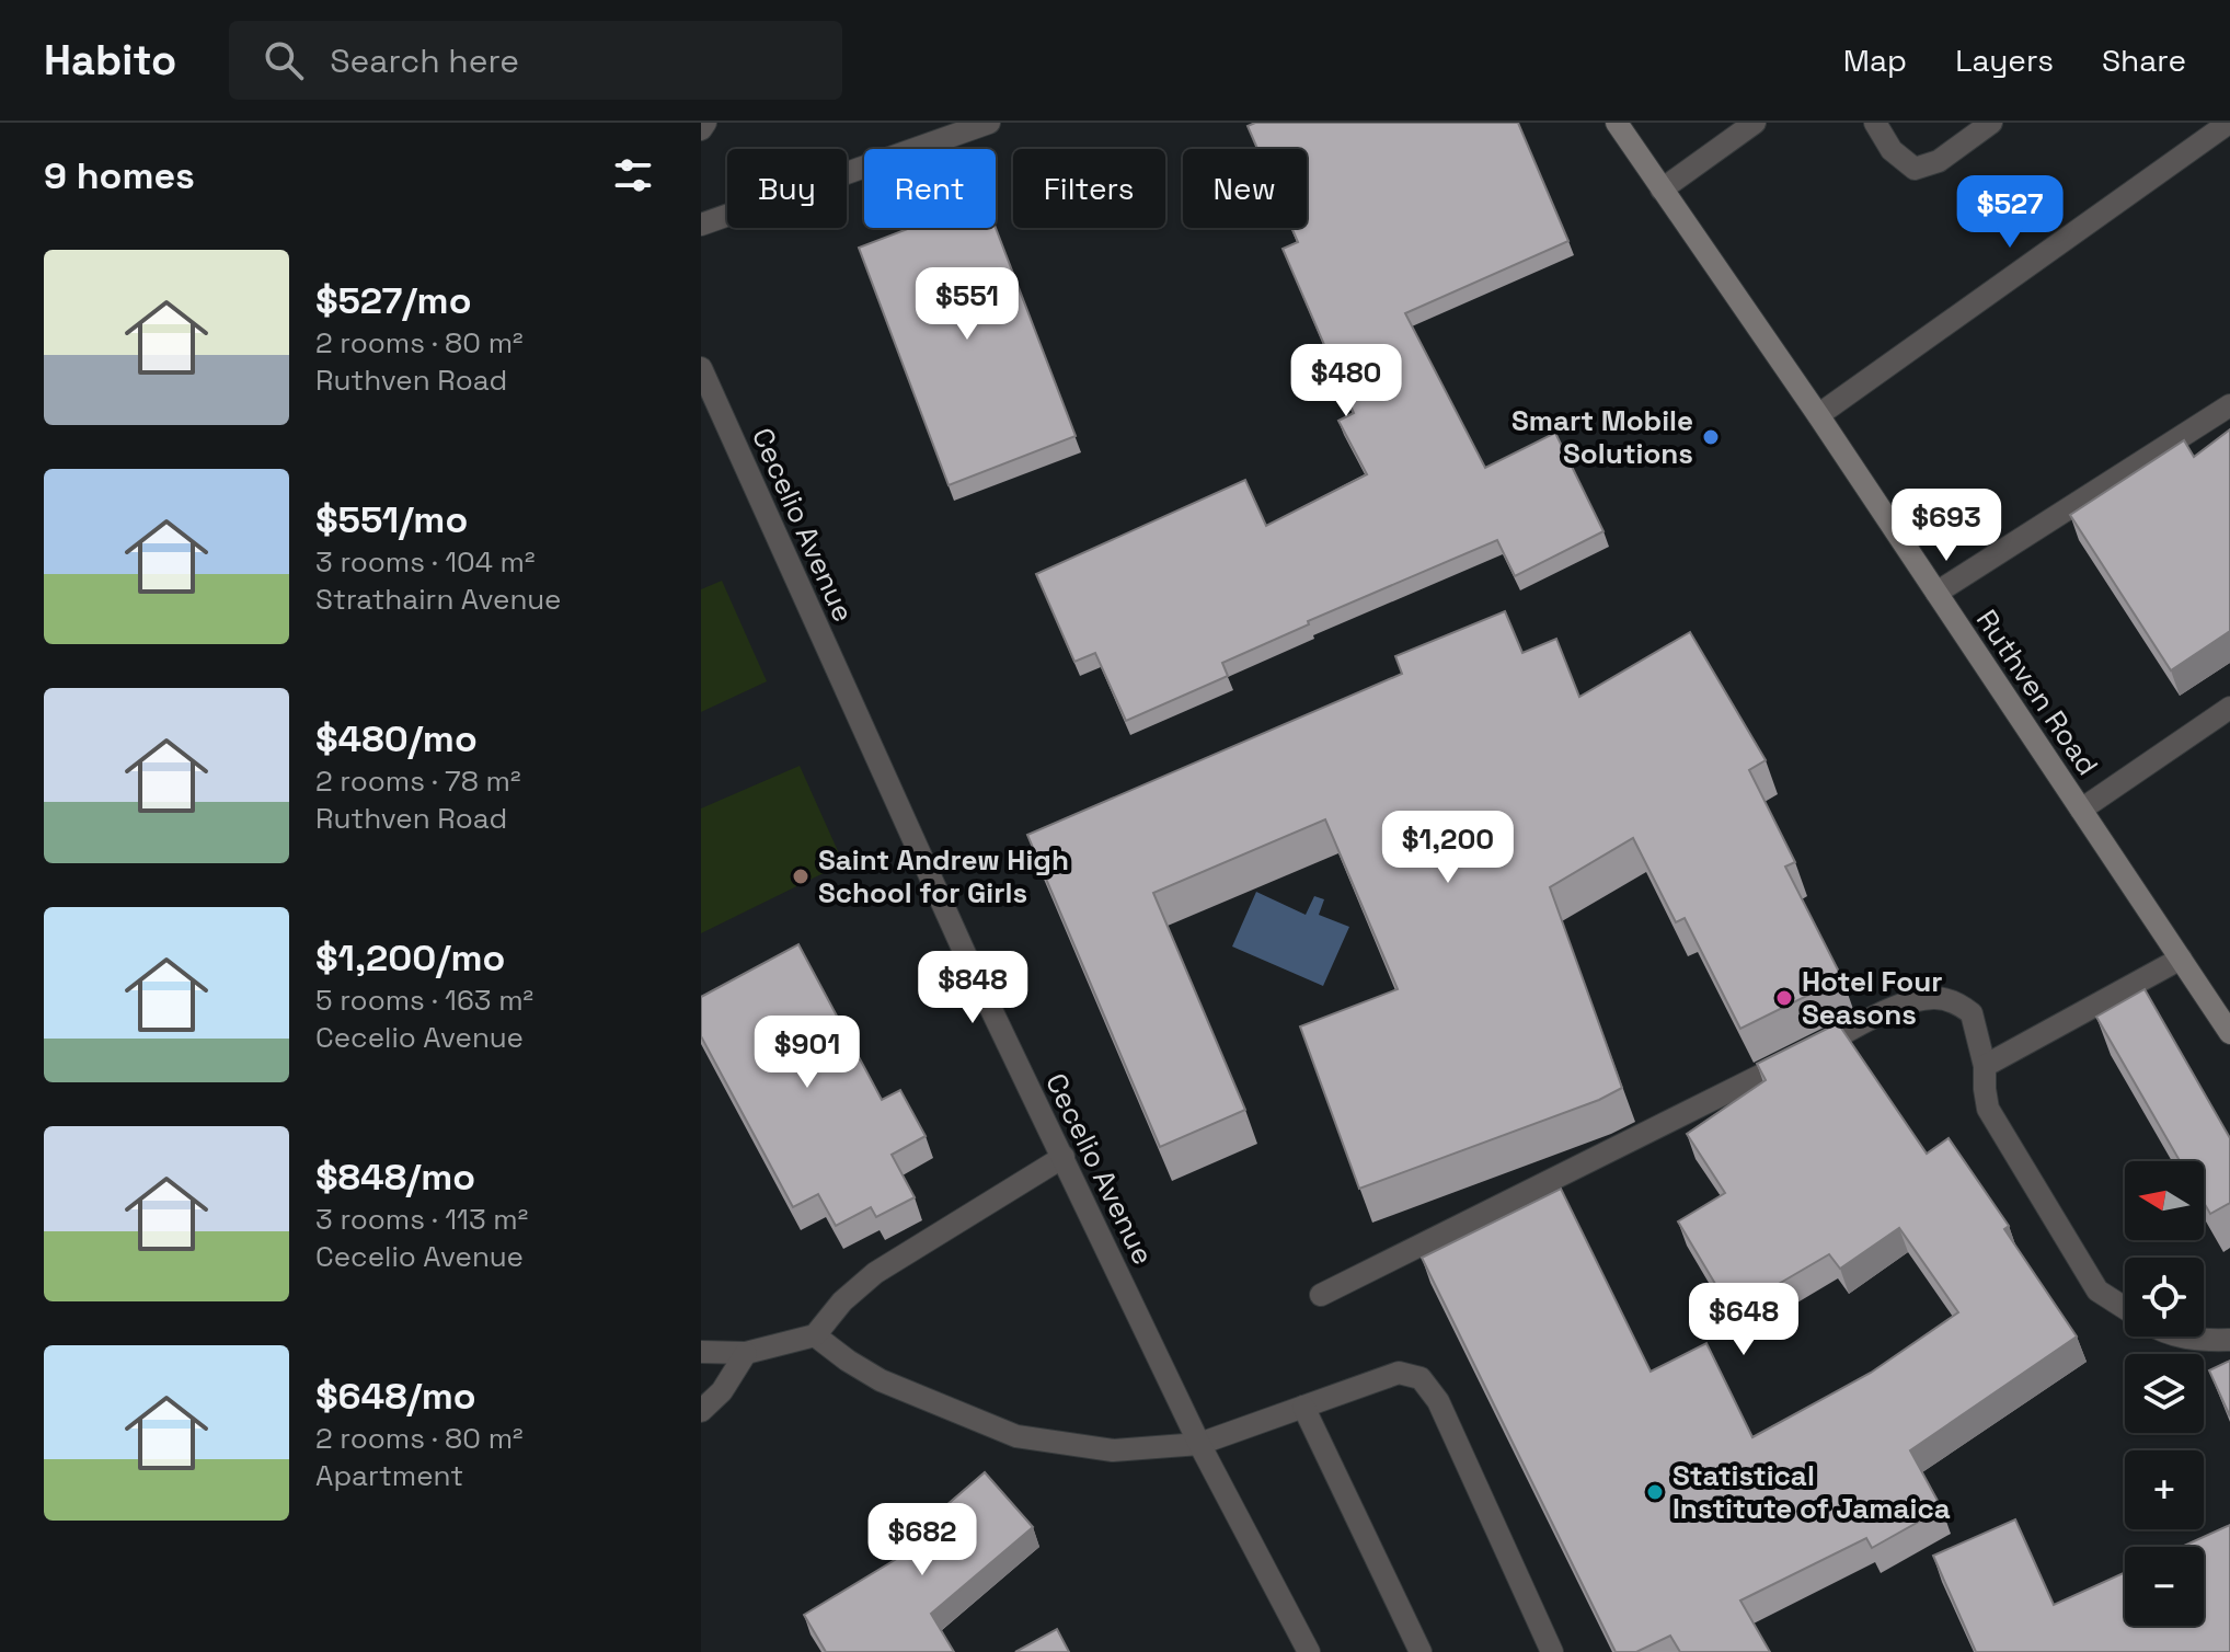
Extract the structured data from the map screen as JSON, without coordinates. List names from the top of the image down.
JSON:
{
  "streets": {
    "street": ["Cecelio Avenue", "Ruthven Road"]
  },
  "places": [
    "Smart Mobile Solutions",
    "Saint Andrew High School for Girls",
    "Hotel Four Seasons",
    "Statistical Institute of Jamaica"
  ],
  "north": "left",
  "page": {
    "header": "Habito",
    "search": "Search here",
    "nav": ["Map", "Layers", "Share"],
    "heading": "9 homes",
    "chip": [
      "Buy",
      "Rent",
      "Filters",
      "New"
    ],
    "price": [
      "$527",
      "$551",
      "$480",
      "$693",
      "$1,200",
      "$848",
      "$901",
      "$648",
      "$682"
    ],
    "list": [
      {
        "name": "$527/mo",
        "note": "2 rooms · 80 m² · Ruthven Road"
      },
      {
        "name": "$551/mo",
        "note": "3 rooms · 104 m² · Strathairn Avenue"
      },
      {
        "name": "$480/mo",
        "note": "2 rooms · 78 m² · Ruthven Road"
      },
      {
        "name": "$1,200/mo",
        "note": "5 rooms · 163 m² · Cecelio Avenue"
      },
      {
        "name": "$848/mo",
        "note": "3 rooms · 113 m² · Cecelio Avenue"
      },
      {
        "name": "$648/mo",
        "note": "2 rooms · 80 m² · Apartment"
      }
    ],
    "map_buttons": ["+", "−"]
  }
}
